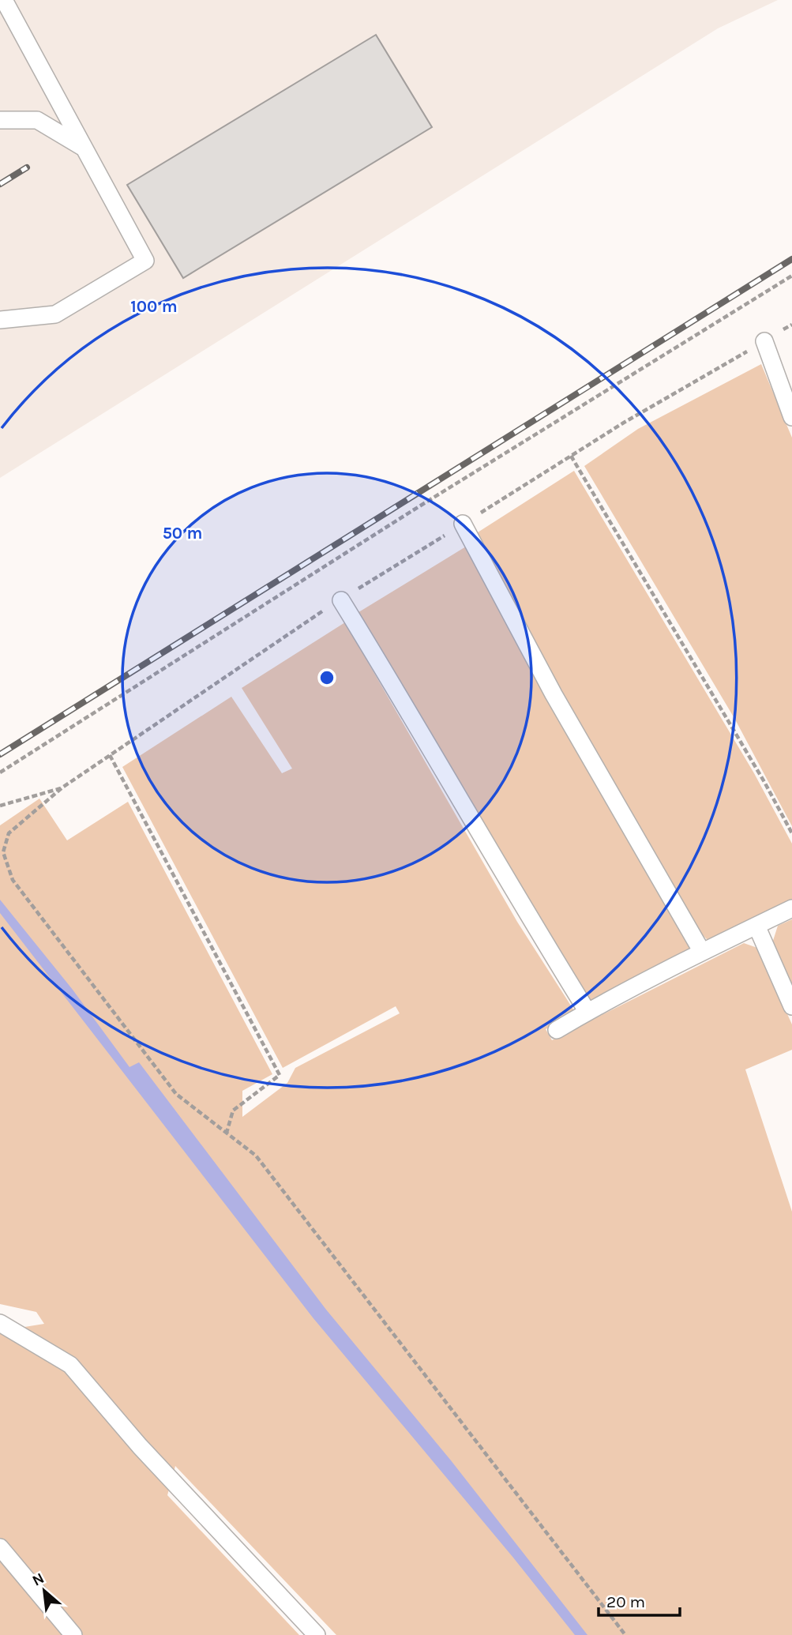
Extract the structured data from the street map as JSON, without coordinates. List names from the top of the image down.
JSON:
{
  "scale_bar": "20 m",
  "north": "top left",
  "rings": ["100 m", "50 m"]
}
